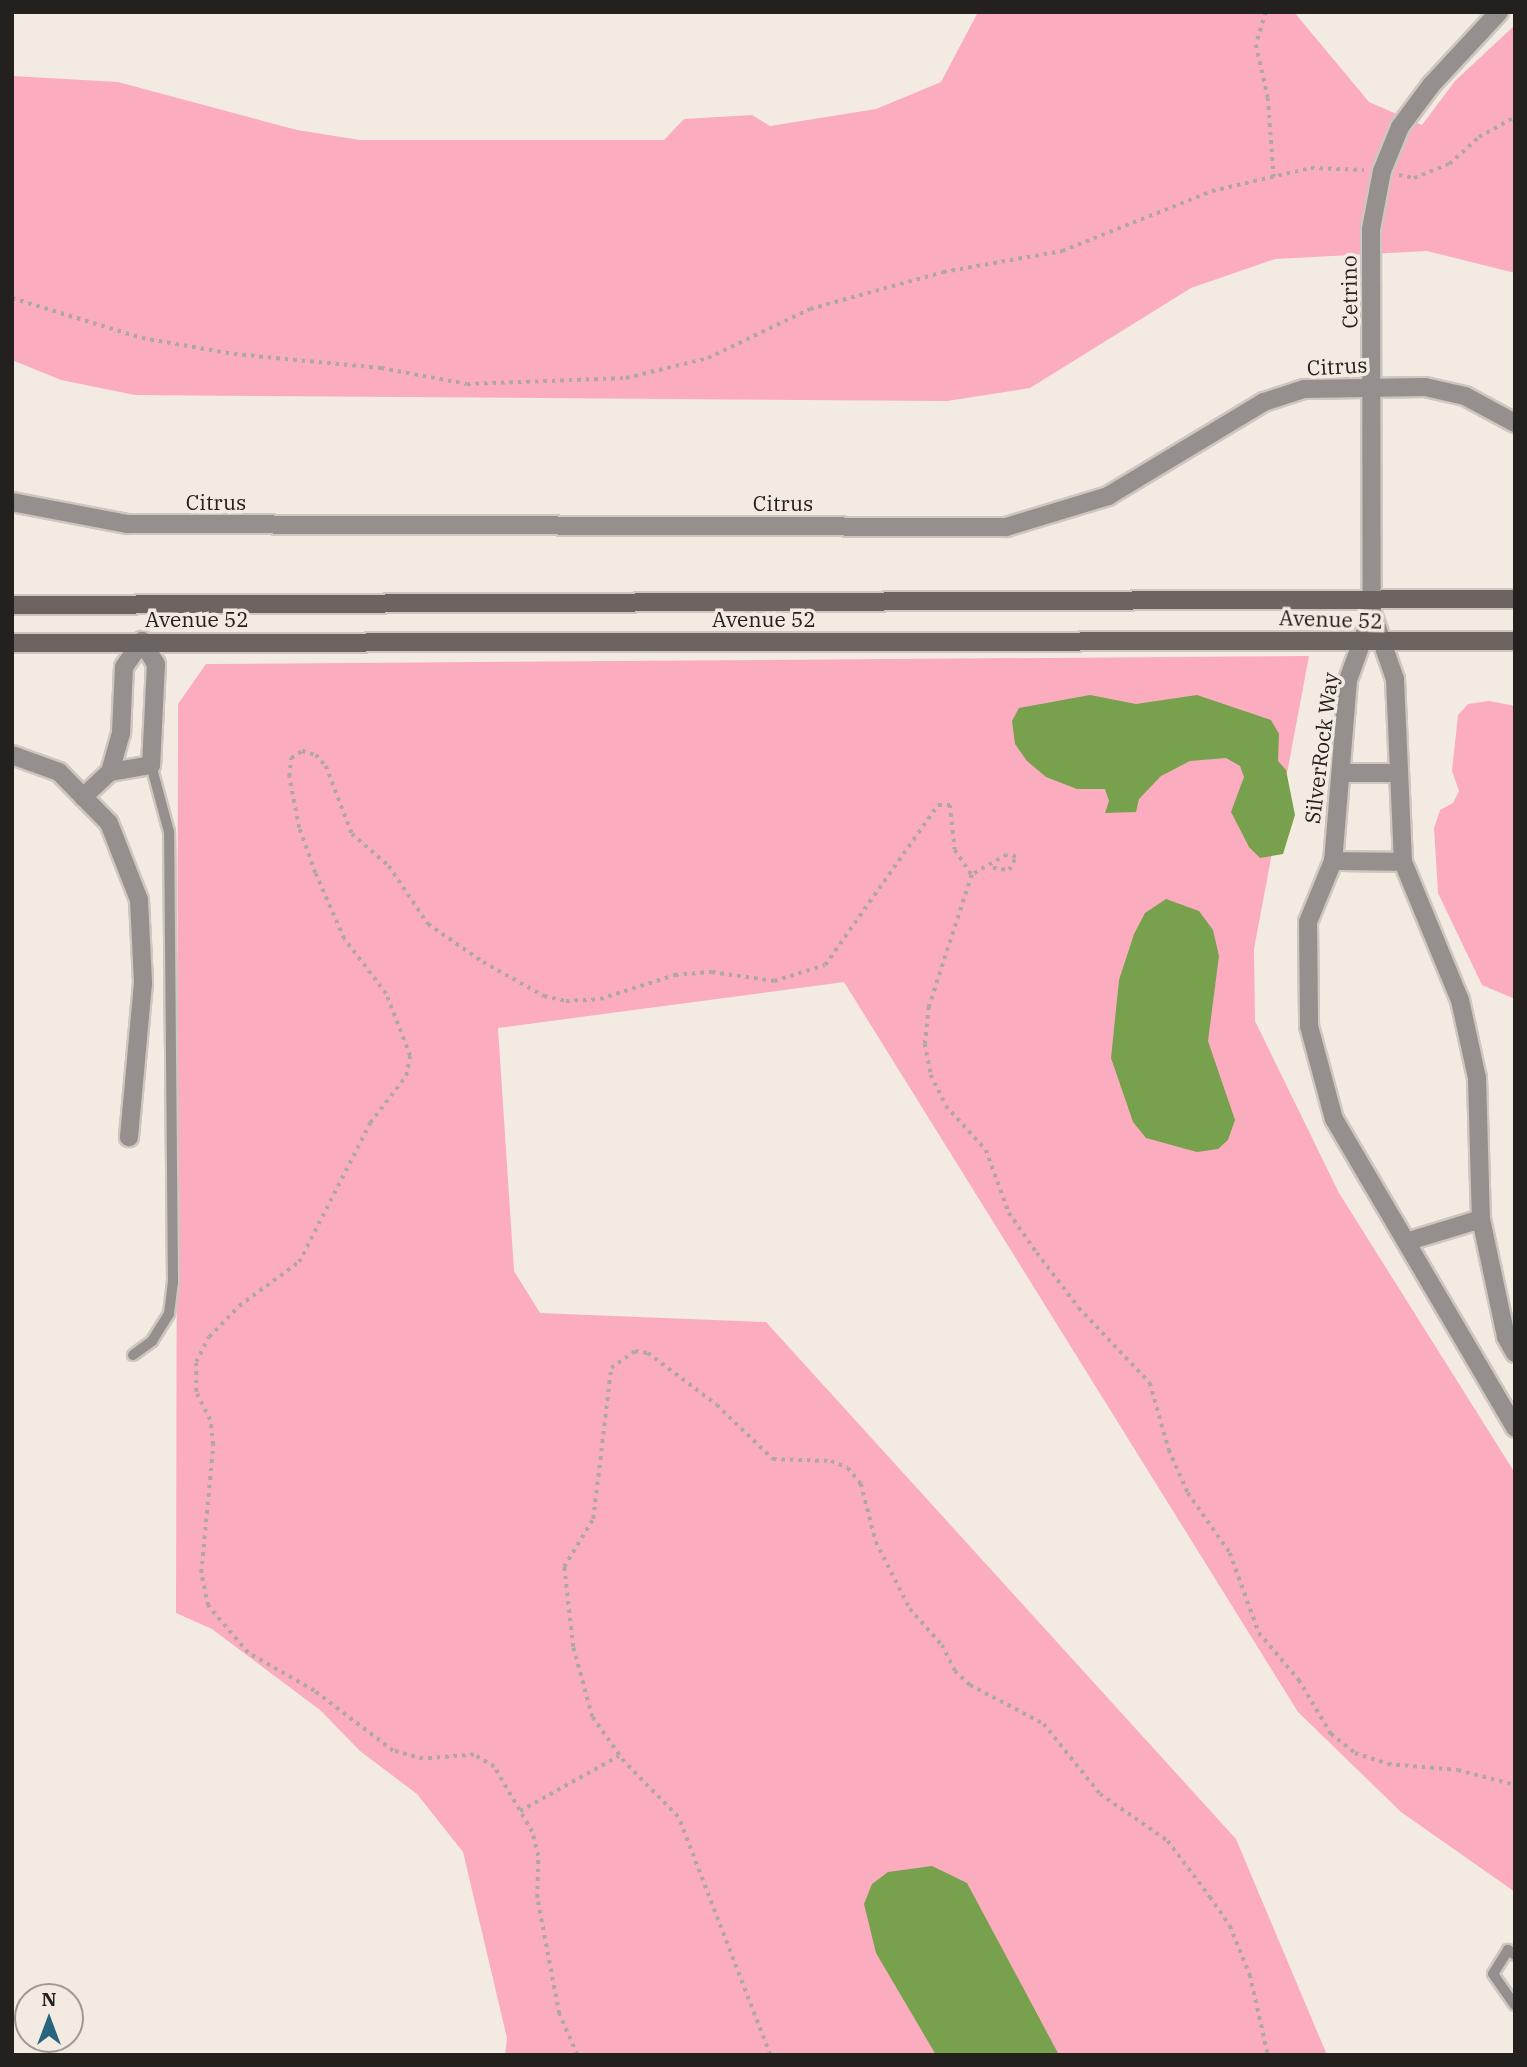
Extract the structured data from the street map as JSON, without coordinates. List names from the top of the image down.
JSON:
{
  "streets": {
    "main road": ["Avenue 52"],
    "street": ["Cetrino", "Citrus", "SilverRock Way"]
  },
  "crossings": [
    ["Cetrino", "Citrus"],
    ["Cetrino", "Avenue 52"],
    ["Cetrino", "SilverRock Way"],
    ["Avenue 52", "SilverRock Way"]
  ],
  "north": "top"
}
